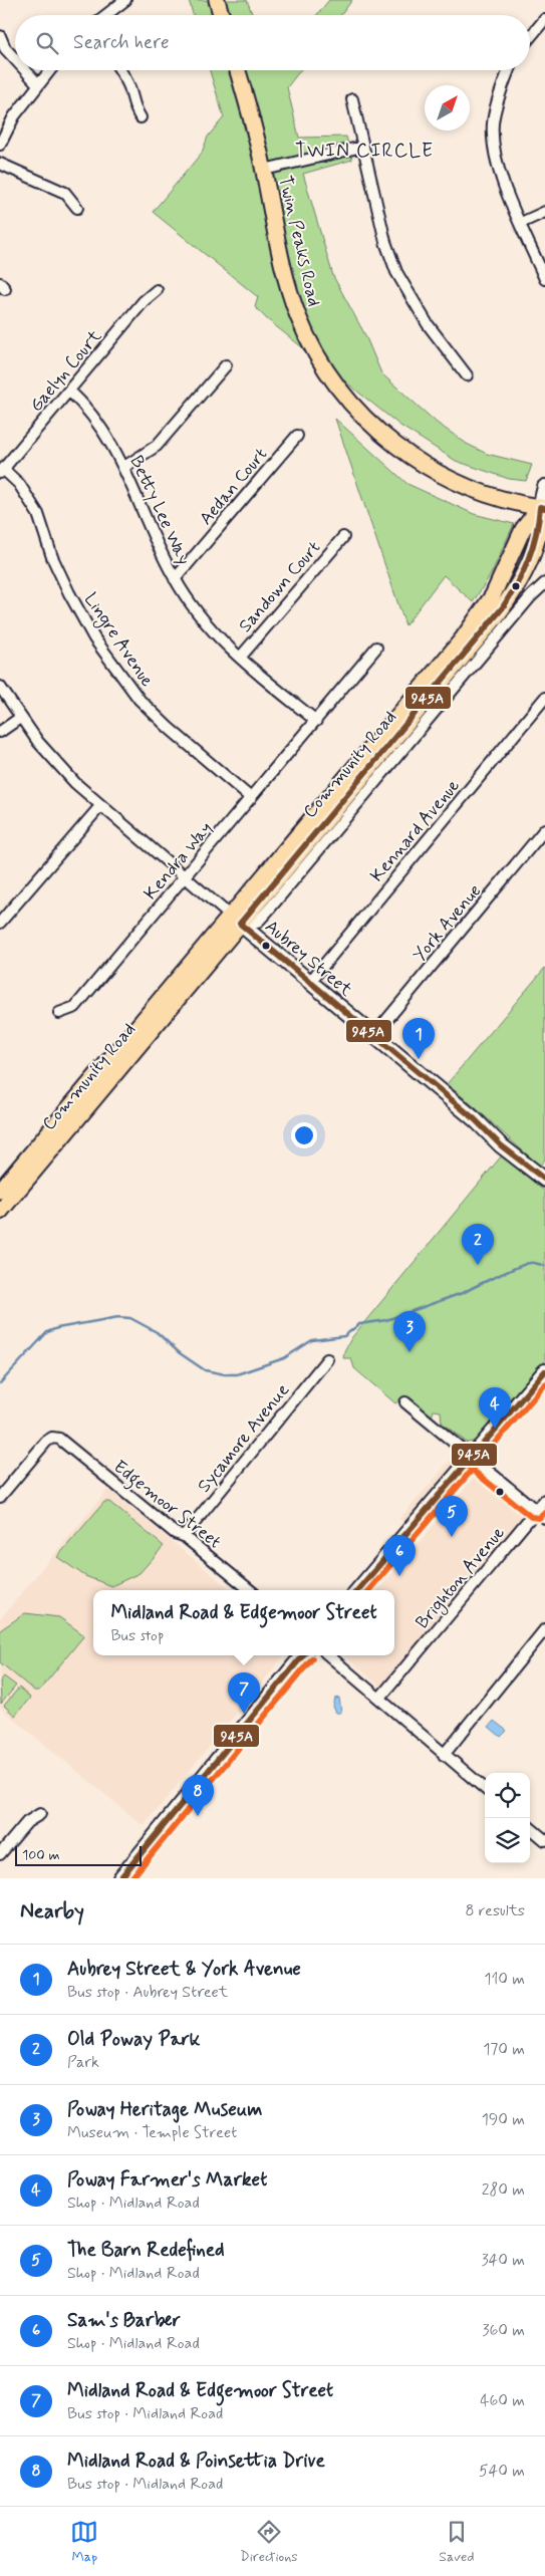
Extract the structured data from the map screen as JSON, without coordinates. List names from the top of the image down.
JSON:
{
  "streets": {
    "main road": ["Twin Peaks Road", "Community Road", "Aubrey Street"],
    "street": [
      "Gaelyn Court",
      "Aedan Court",
      "Betty Lee Way",
      "Sandown Court",
      "Lingre Avenue",
      "Kennard Avenue",
      "Kendra Way",
      "York Avenue",
      "Sycamore Avenue",
      "Edgemoor Street",
      "Brighton Avenue"
    ]
  },
  "crossings": [
    ["Twin Peaks Road", "Community Road"],
    ["Gaelyn Court", "Betty Lee Way"],
    ["Gaelyn Court", "Lingre Avenue"],
    ["Aedan Court", "Betty Lee Way"],
    ["Betty Lee Way", "Sandown Court"],
    ["Betty Lee Way", "Kendra Way"],
    ["Lingre Avenue", "Kendra Way"],
    ["Community Road", "Aubrey Street"],
    ["Kennard Avenue", "Aubrey Street"],
    ["Kendra Way", "Aubrey Street"],
    ["York Avenue", "Aubrey Street"],
    ["Sycamore Avenue", "Edgemoor Street"]
  ],
  "districts": ["TWIN CIRCLE"],
  "lines": ["transit line 945A"],
  "scale_bar": "100 m",
  "north": "top right",
  "page": {
    "search": "Search here",
    "pins": [
      "1",
      "2",
      "3",
      "4",
      "5",
      "6",
      "7",
      "8"
    ],
    "popup": ["Midland Road & Edgemoor Street", "Bus stop"],
    "scale": "100 m",
    "heading": ["Nearby", "8 results"],
    "list": [
      {
        "mark": "1",
        "name": "Aubrey Street & York Avenue",
        "note": "Bus stop · Aubrey Street",
        "value": "110 m"
      },
      {
        "mark": "2",
        "name": "Old Poway Park",
        "note": "Park",
        "value": "170 m"
      },
      {
        "mark": "3",
        "name": "Poway Heritage Museum",
        "note": "Museum · Temple Street",
        "value": "190 m"
      },
      {
        "mark": "4",
        "name": "Poway Farmer's Market",
        "note": "Shop · Midland Road",
        "value": "280 m"
      },
      {
        "mark": "5",
        "name": "The Barn Redefined",
        "note": "Shop · Midland Road",
        "value": "340 m"
      },
      {
        "mark": "6",
        "name": "Sam's Barber",
        "note": "Shop · Midland Road",
        "value": "360 m"
      },
      {
        "mark": "7",
        "name": "Midland Road & Edgemoor Street",
        "note": "Bus stop · Midland Road",
        "value": "460 m"
      },
      {
        "mark": "8",
        "name": "Midland Road & Poinsettia Drive",
        "note": "Bus stop · Midland Road",
        "value": "540 m"
      }
    ],
    "nav": ["Map", "Directions", "Saved"]
  }
}
